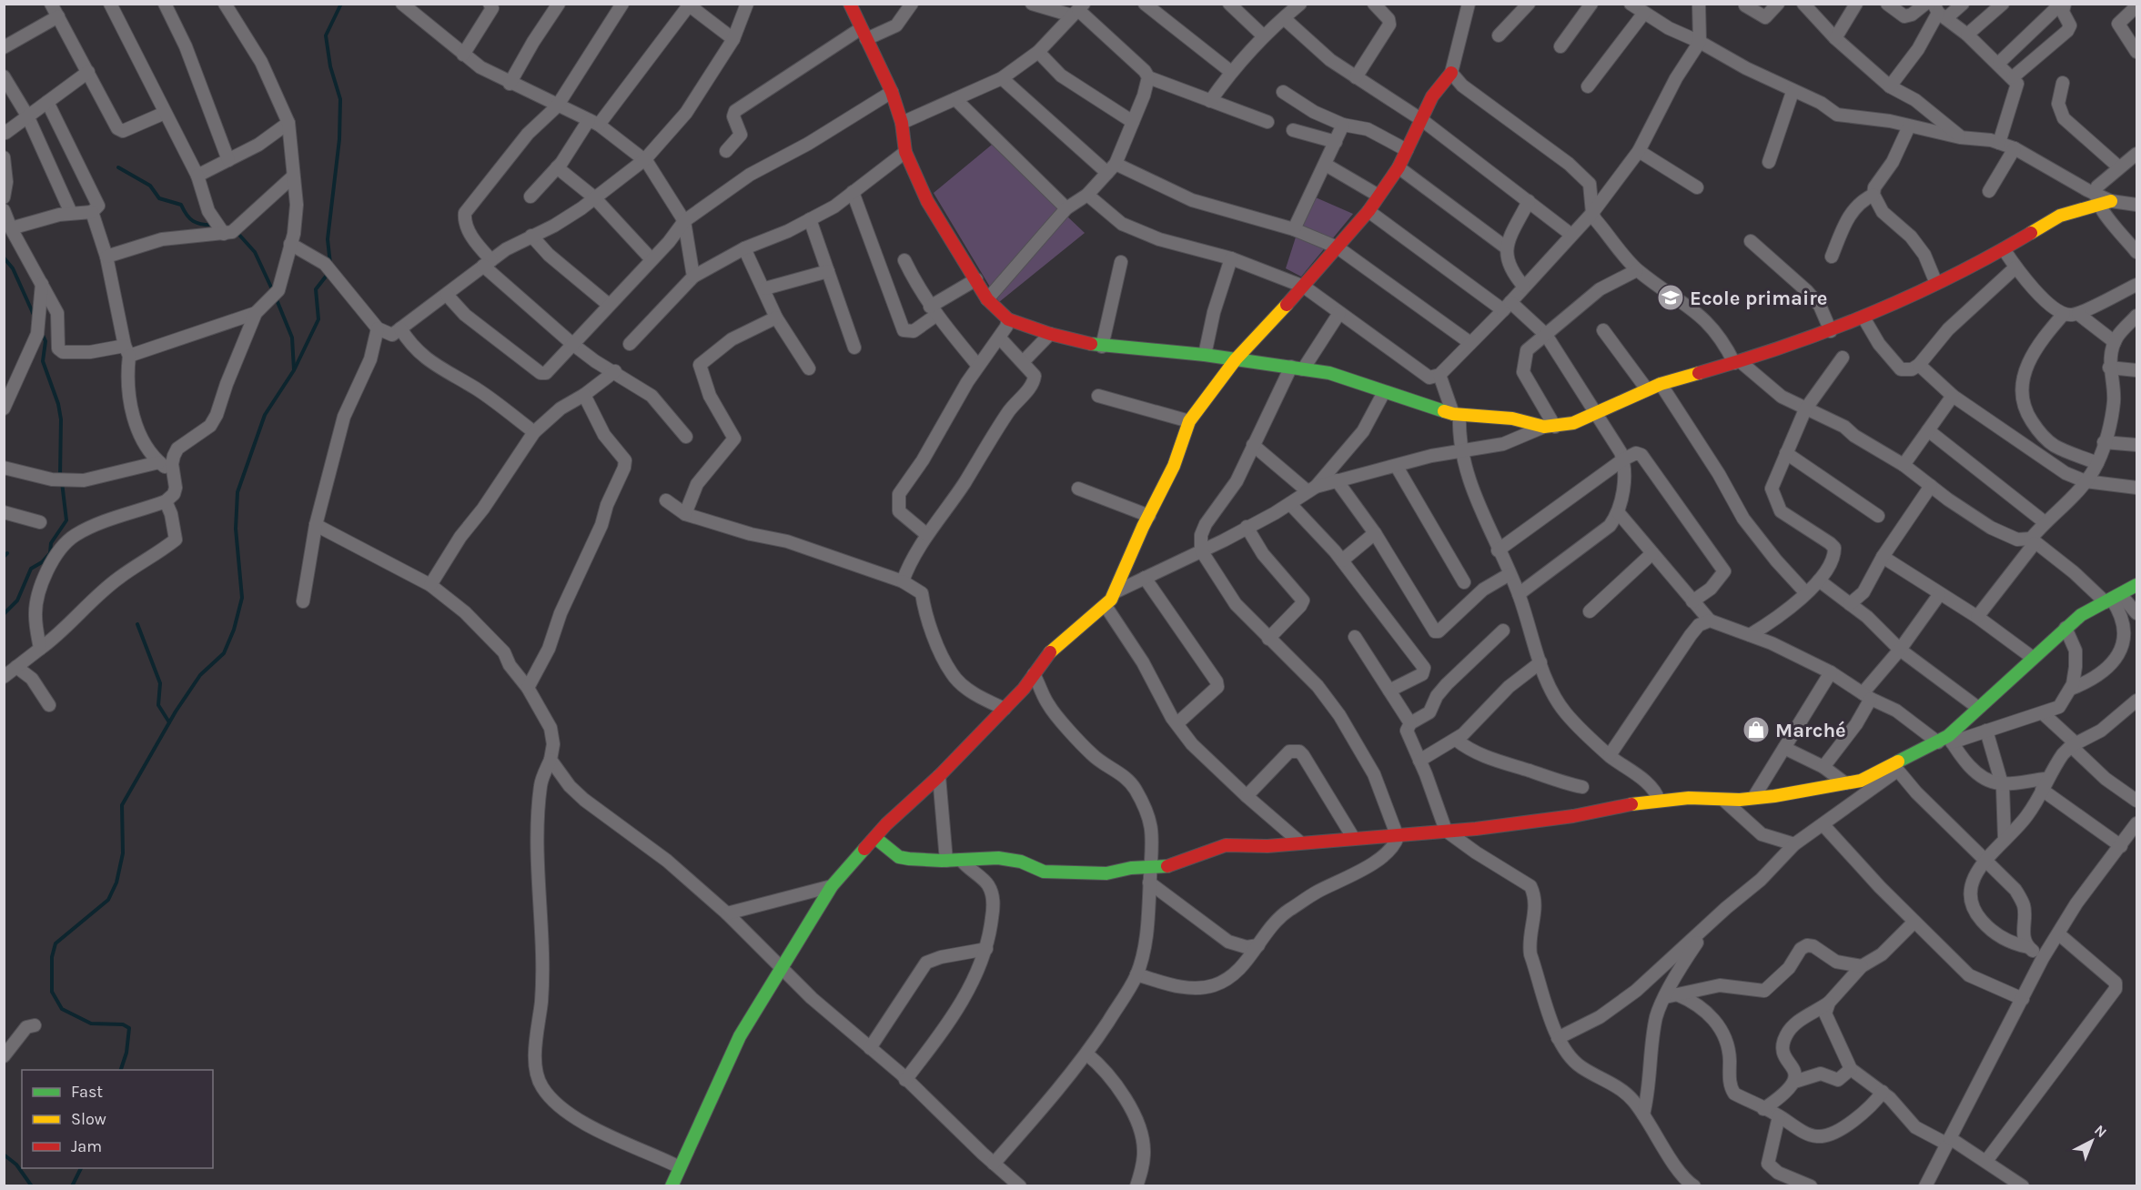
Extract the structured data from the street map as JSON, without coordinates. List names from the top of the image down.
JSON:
{
  "places": {
    "school or university": ["Ecole primaire"],
    "shop": ["Marché"]
  },
  "legend": ["Fast", "Slow", "Jam"],
  "north": "top right"
}
